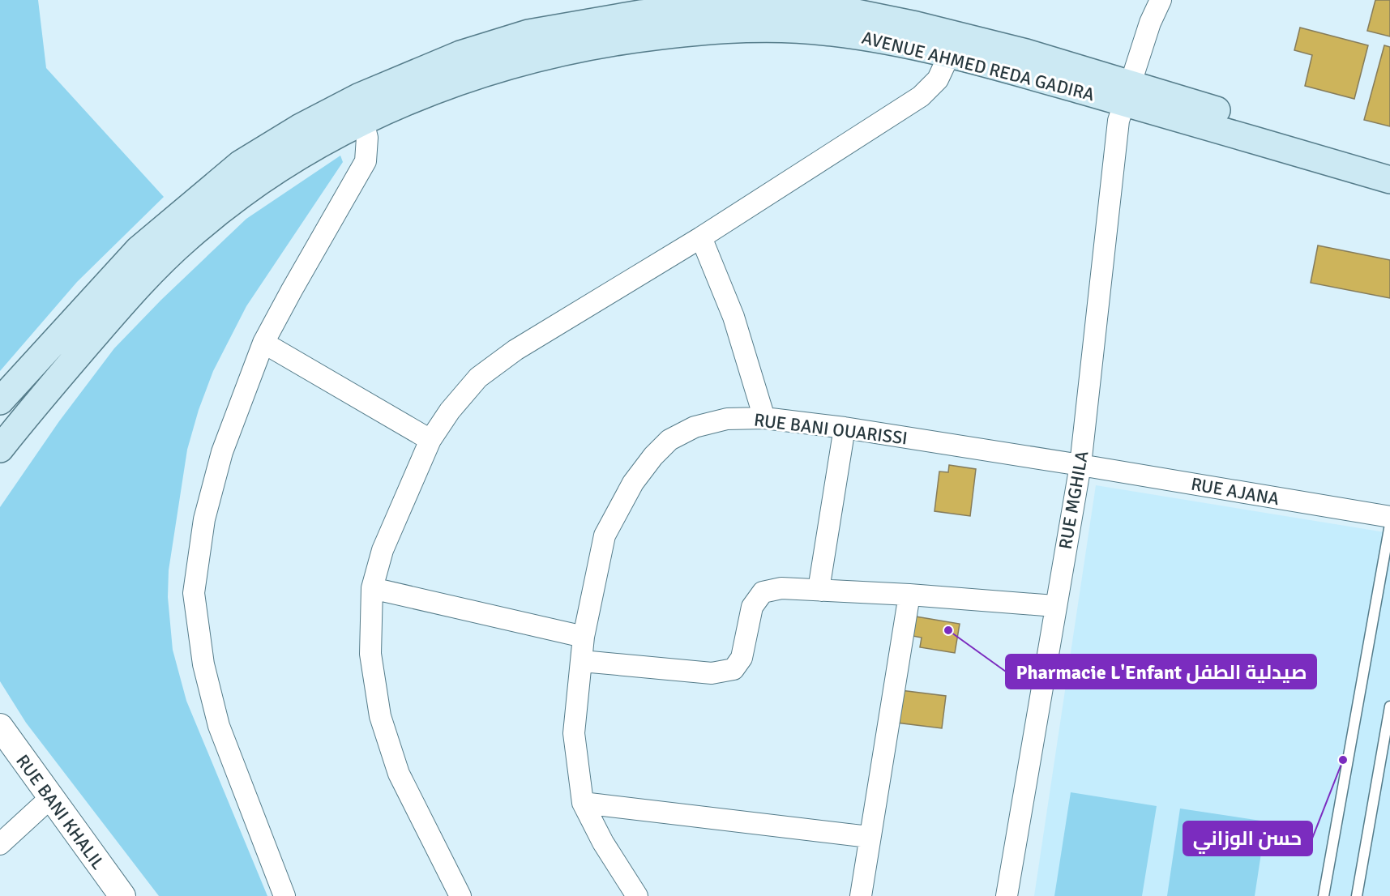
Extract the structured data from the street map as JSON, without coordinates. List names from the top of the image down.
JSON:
{
  "streets": {
    "main road": ["AVENUE AHMED REDA GADIRA"],
    "street": [
      "RUE BANI OUARISSI",
      "RUE AJANA",
      "RUE MGHILA",
      "RUE BANI KHALIL"
    ]
  },
  "crossings": [
    ["AVENUE AHMED REDA GADIRA", "RUE MGHILA"],
    ["RUE BANI OUARISSI", "RUE AJANA"],
    ["RUE BANI OUARISSI", "RUE MGHILA"],
    ["RUE AJANA", "RUE MGHILA"]
  ],
  "places": ["Pharmacie L'Enfant صيدلية الطفل", "حسن الوزاني"]
}
